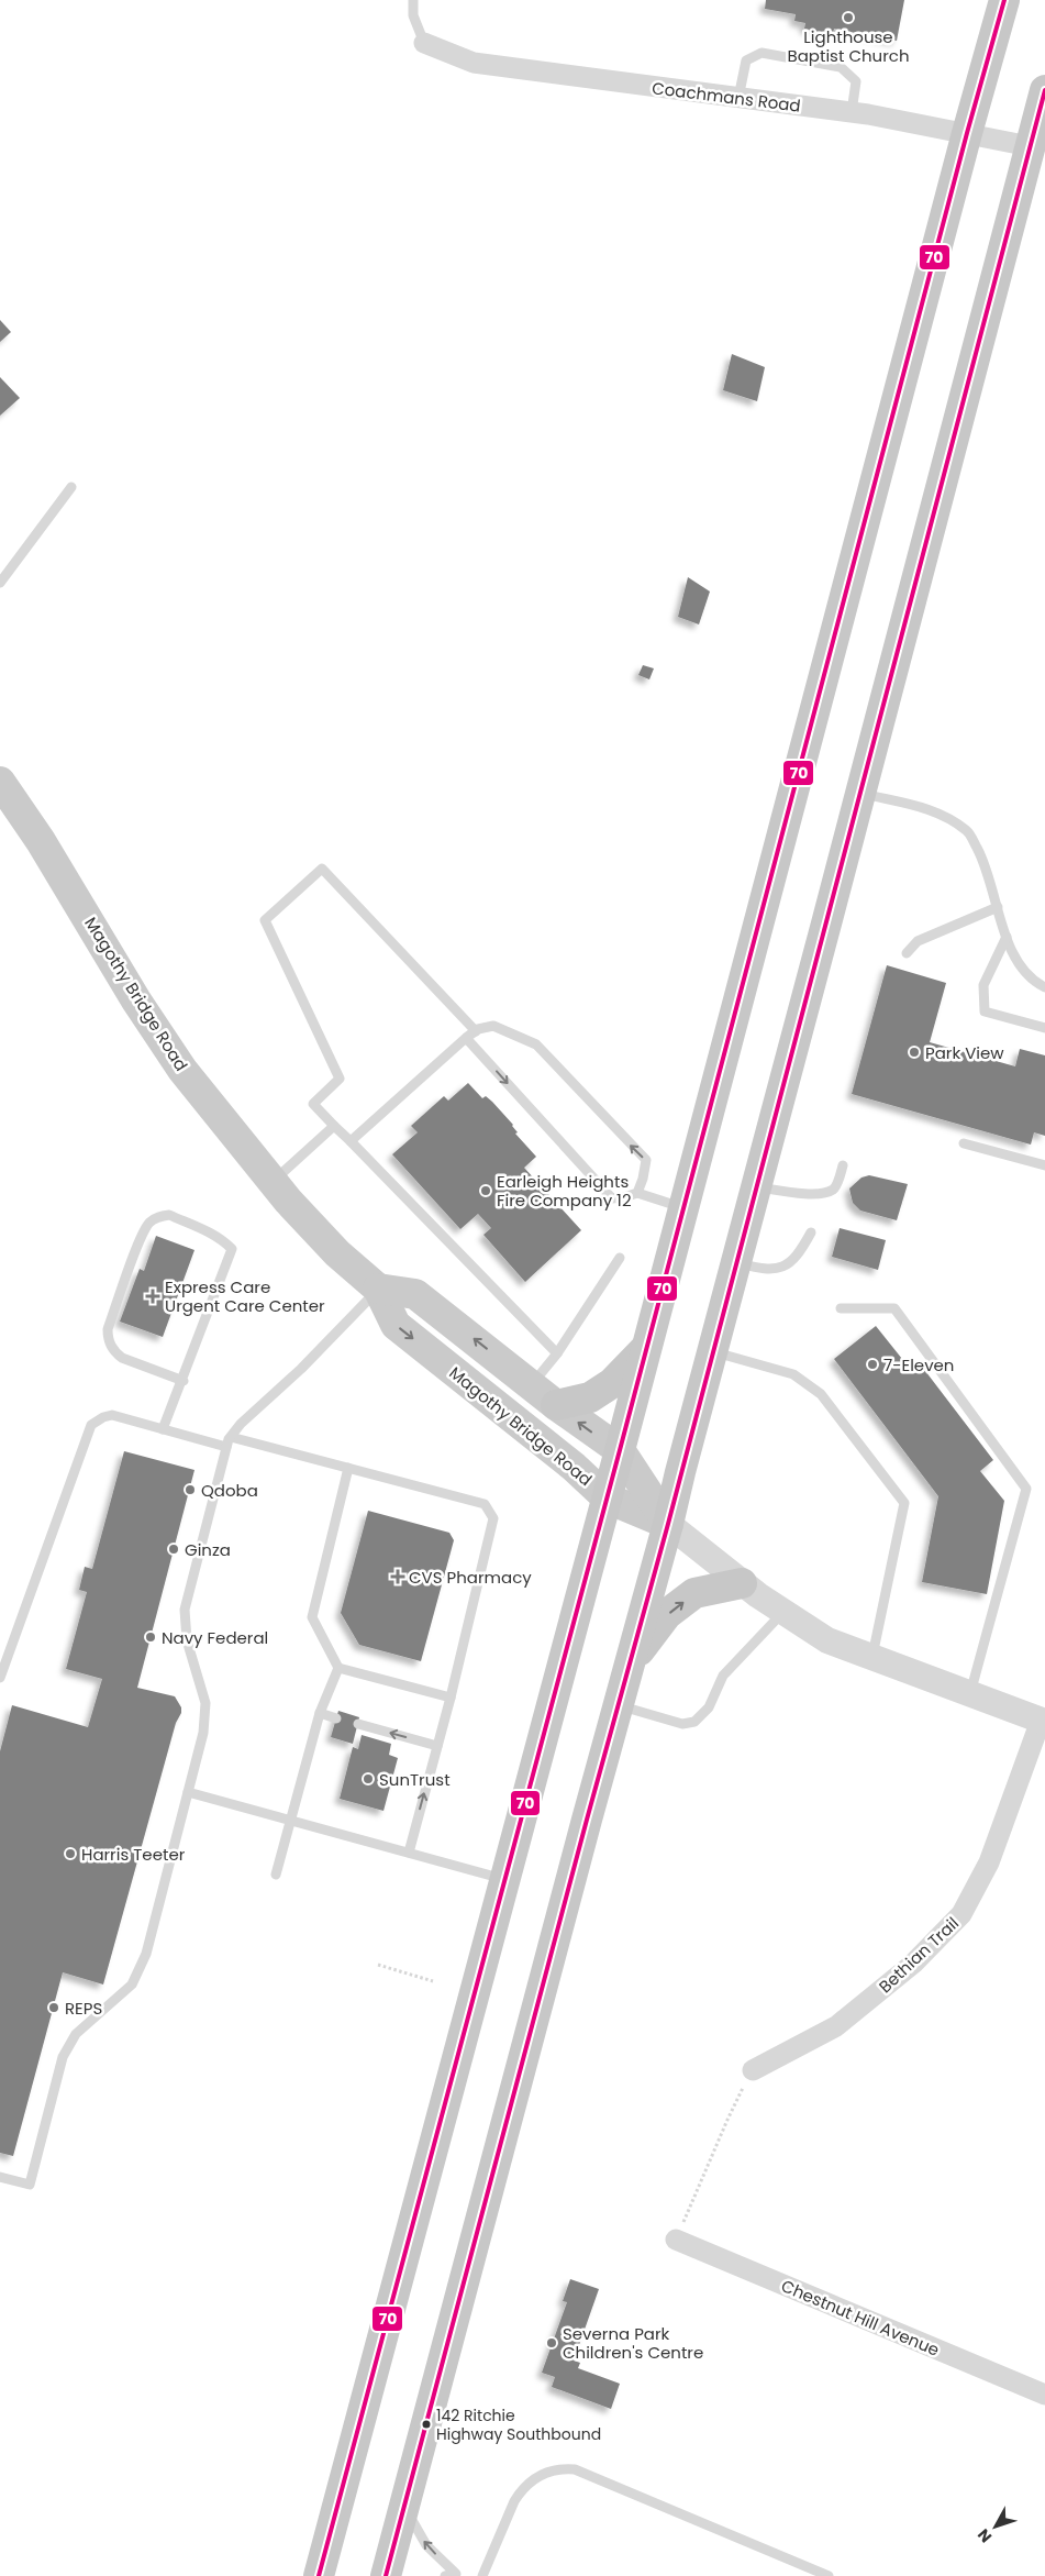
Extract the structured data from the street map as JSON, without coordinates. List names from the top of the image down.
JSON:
{
  "streets": {
    "main road": ["Magothy Bridge Road"],
    "street": ["Coachmans Road", "Bethian Trail", "Chestnut Hill Avenue"]
  },
  "places": {
    "other": [
      "Lighthouse Baptist Church",
      "Park View",
      "Earleigh Heights Fire Company 12",
      "7-Eleven",
      "Qdoba",
      "Ginza",
      "Navy Federal",
      "SunTrust",
      "Harris Teeter",
      "REPS",
      "Severna Park Children's Centre",
      "142 Ritchie Highway Southbound"
    ],
    "health": ["Express Care Urgent Care Center", "CVS Pharmacy"]
  },
  "lines": ["transit line 70"],
  "north": "bottom left"
}
